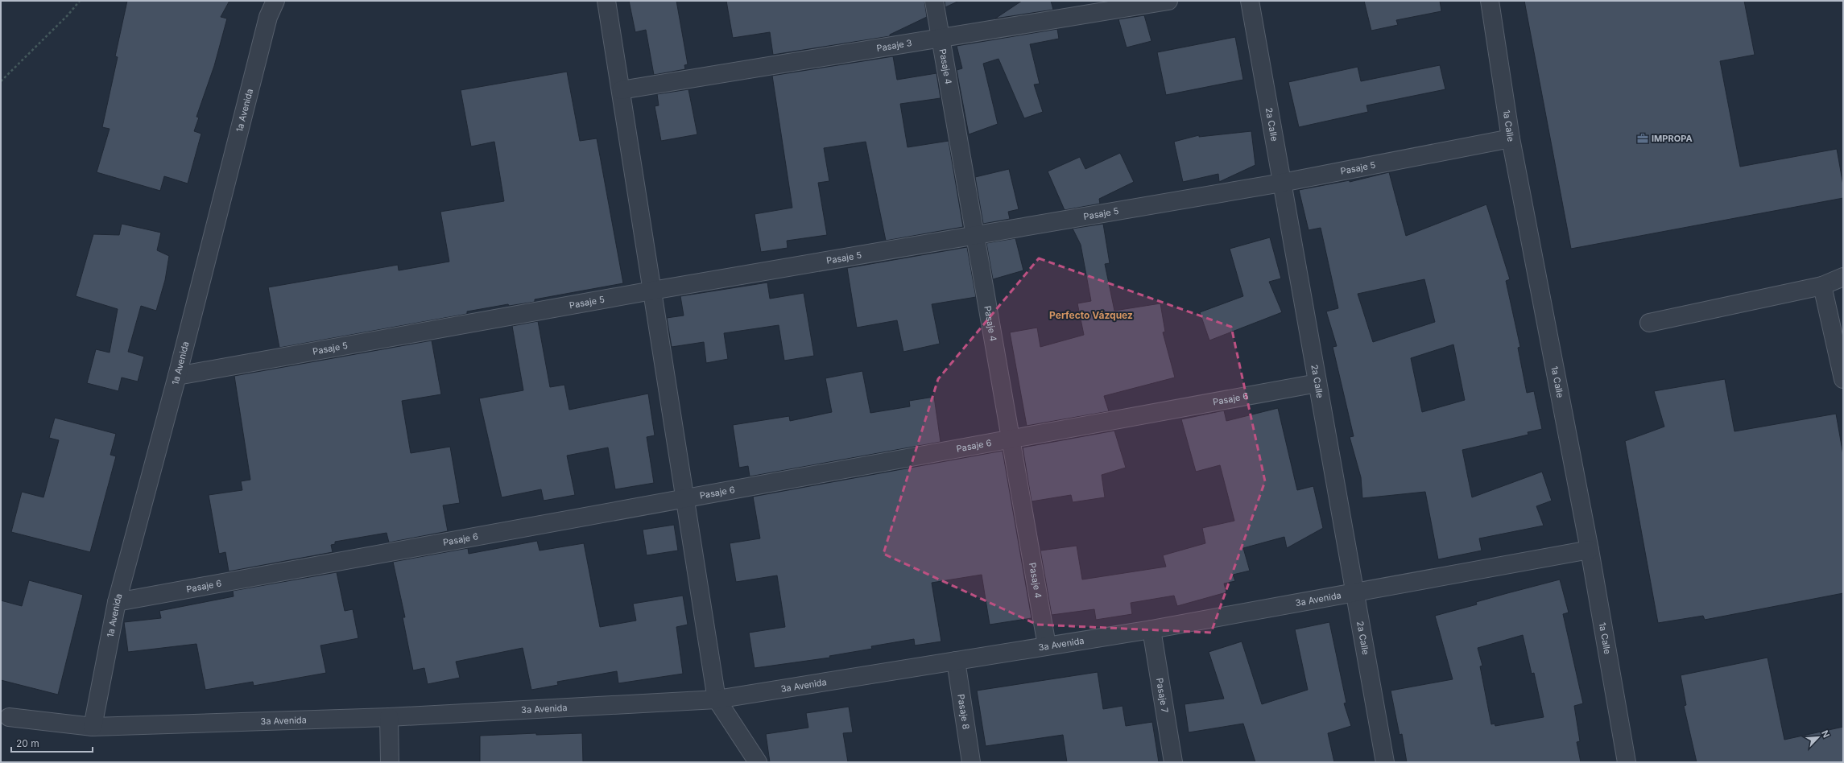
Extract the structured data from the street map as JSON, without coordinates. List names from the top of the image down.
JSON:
{
  "streets": {
    "street": [
      "Pasaje 3",
      "Pasaje 4",
      "1a Avenida",
      "2a Calle",
      "1a Calle",
      "Pasaje 5",
      "Pasaje 6",
      "3a Avenida",
      "Pasaje 7",
      "Pasaje 8"
    ]
  },
  "crossings": [
    ["Pasaje 3", "Pasaje 4"],
    ["Pasaje 4", "Pasaje 5"],
    ["Pasaje 4", "Pasaje 6"],
    ["Pasaje 4", "3a Avenida"],
    ["1a Avenida", "Pasaje 5"],
    ["1a Avenida", "Pasaje 6"],
    ["1a Avenida", "3a Avenida"],
    ["2a Calle", "Pasaje 5"],
    ["2a Calle", "Pasaje 6"],
    ["2a Calle", "3a Avenida"],
    ["1a Calle", "Pasaje 5"],
    ["1a Calle", "3a Avenida"],
    ["3a Avenida", "Pasaje 7"],
    ["3a Avenida", "Pasaje 8"]
  ],
  "districts": ["Perfecto Vázquez"],
  "places": {
    "office": ["IMPROPA"]
  },
  "scale_bar": "20 m",
  "north": "top right"
}
